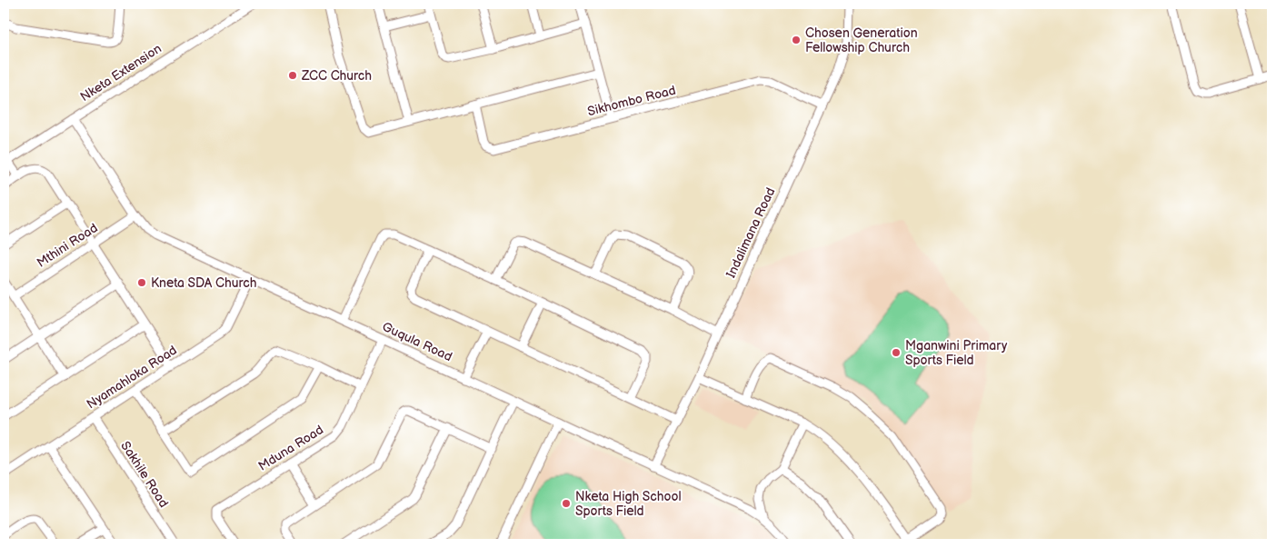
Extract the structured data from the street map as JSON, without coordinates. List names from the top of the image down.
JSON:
{
  "streets": {
    "street": [
      "Nketa Extension",
      "Sikhombo Road",
      "Indalimana Road",
      "Mthini Road",
      "Guqula Road",
      "Nyamahloka Road",
      "Mduna Road",
      "Sakhile Road"
    ]
  },
  "crossings": [
    ["Nketa Extension", "Guqula Road"],
    ["Sikhombo Road", "Indalimana Road"],
    ["Indalimana Road", "Guqula Road"],
    ["Mthini Road", "Guqula Road"],
    ["Guqula Road", "Nyamahloka Road"],
    ["Guqula Road", "Mduna Road"],
    ["Nyamahloka Road", "Sakhile Road"]
  ],
  "places": [
    "Chosen Generation Fellowship Church",
    "ZCC Church",
    "Kneta SDA Church",
    "Mganwini Primary Sports Field",
    "Nketa High School Sports Field"
  ]
}
